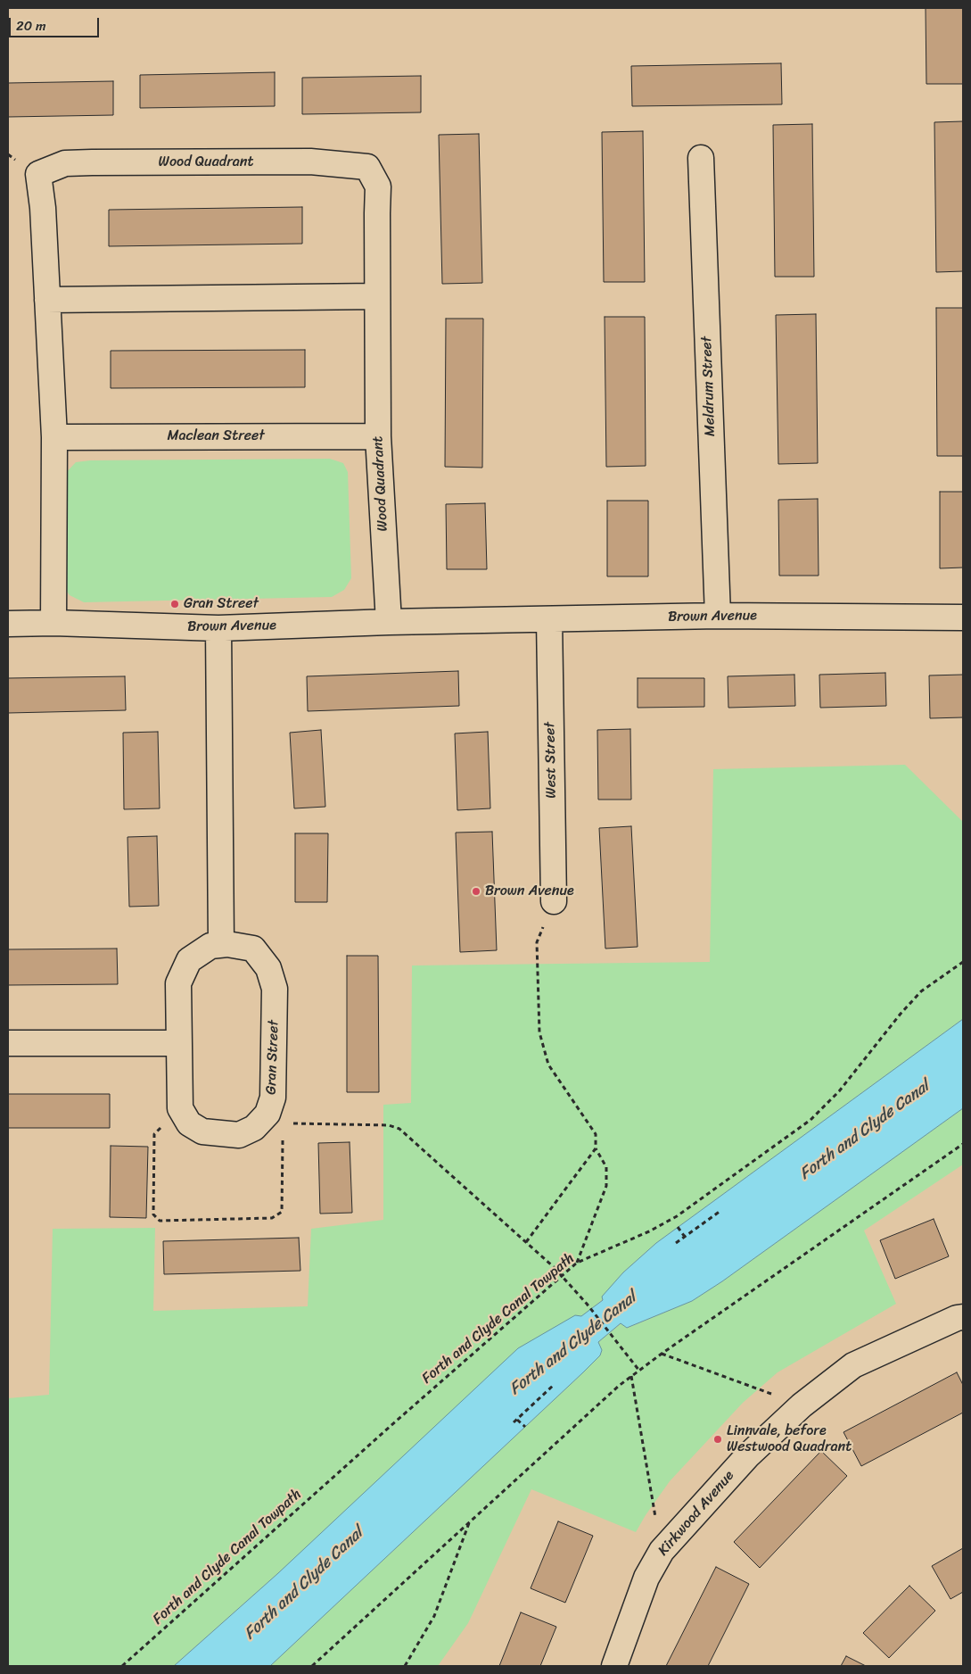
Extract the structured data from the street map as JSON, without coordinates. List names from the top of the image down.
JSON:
{
  "streets": {
    "street": [
      "Wood Quadrant",
      "Meldrum Street",
      "Maclean Street",
      "Brown Avenue",
      "West Street",
      "Gran Street",
      "Kirkwood Avenue"
    ],
    "path": ["Forth and Clyde Canal Towpath"]
  },
  "crossings": [
    ["Wood Quadrant", "Maclean Street"],
    ["Wood Quadrant", "Brown Avenue"],
    ["Meldrum Street", "Brown Avenue"],
    ["Brown Avenue", "West Street"]
  ],
  "water": ["Forth and Clyde Canal"],
  "places": ["Gran Street", "Brown Avenue", "Linnvale, before Westwood Quadrant"],
  "scale_bar": "20 m"
}
